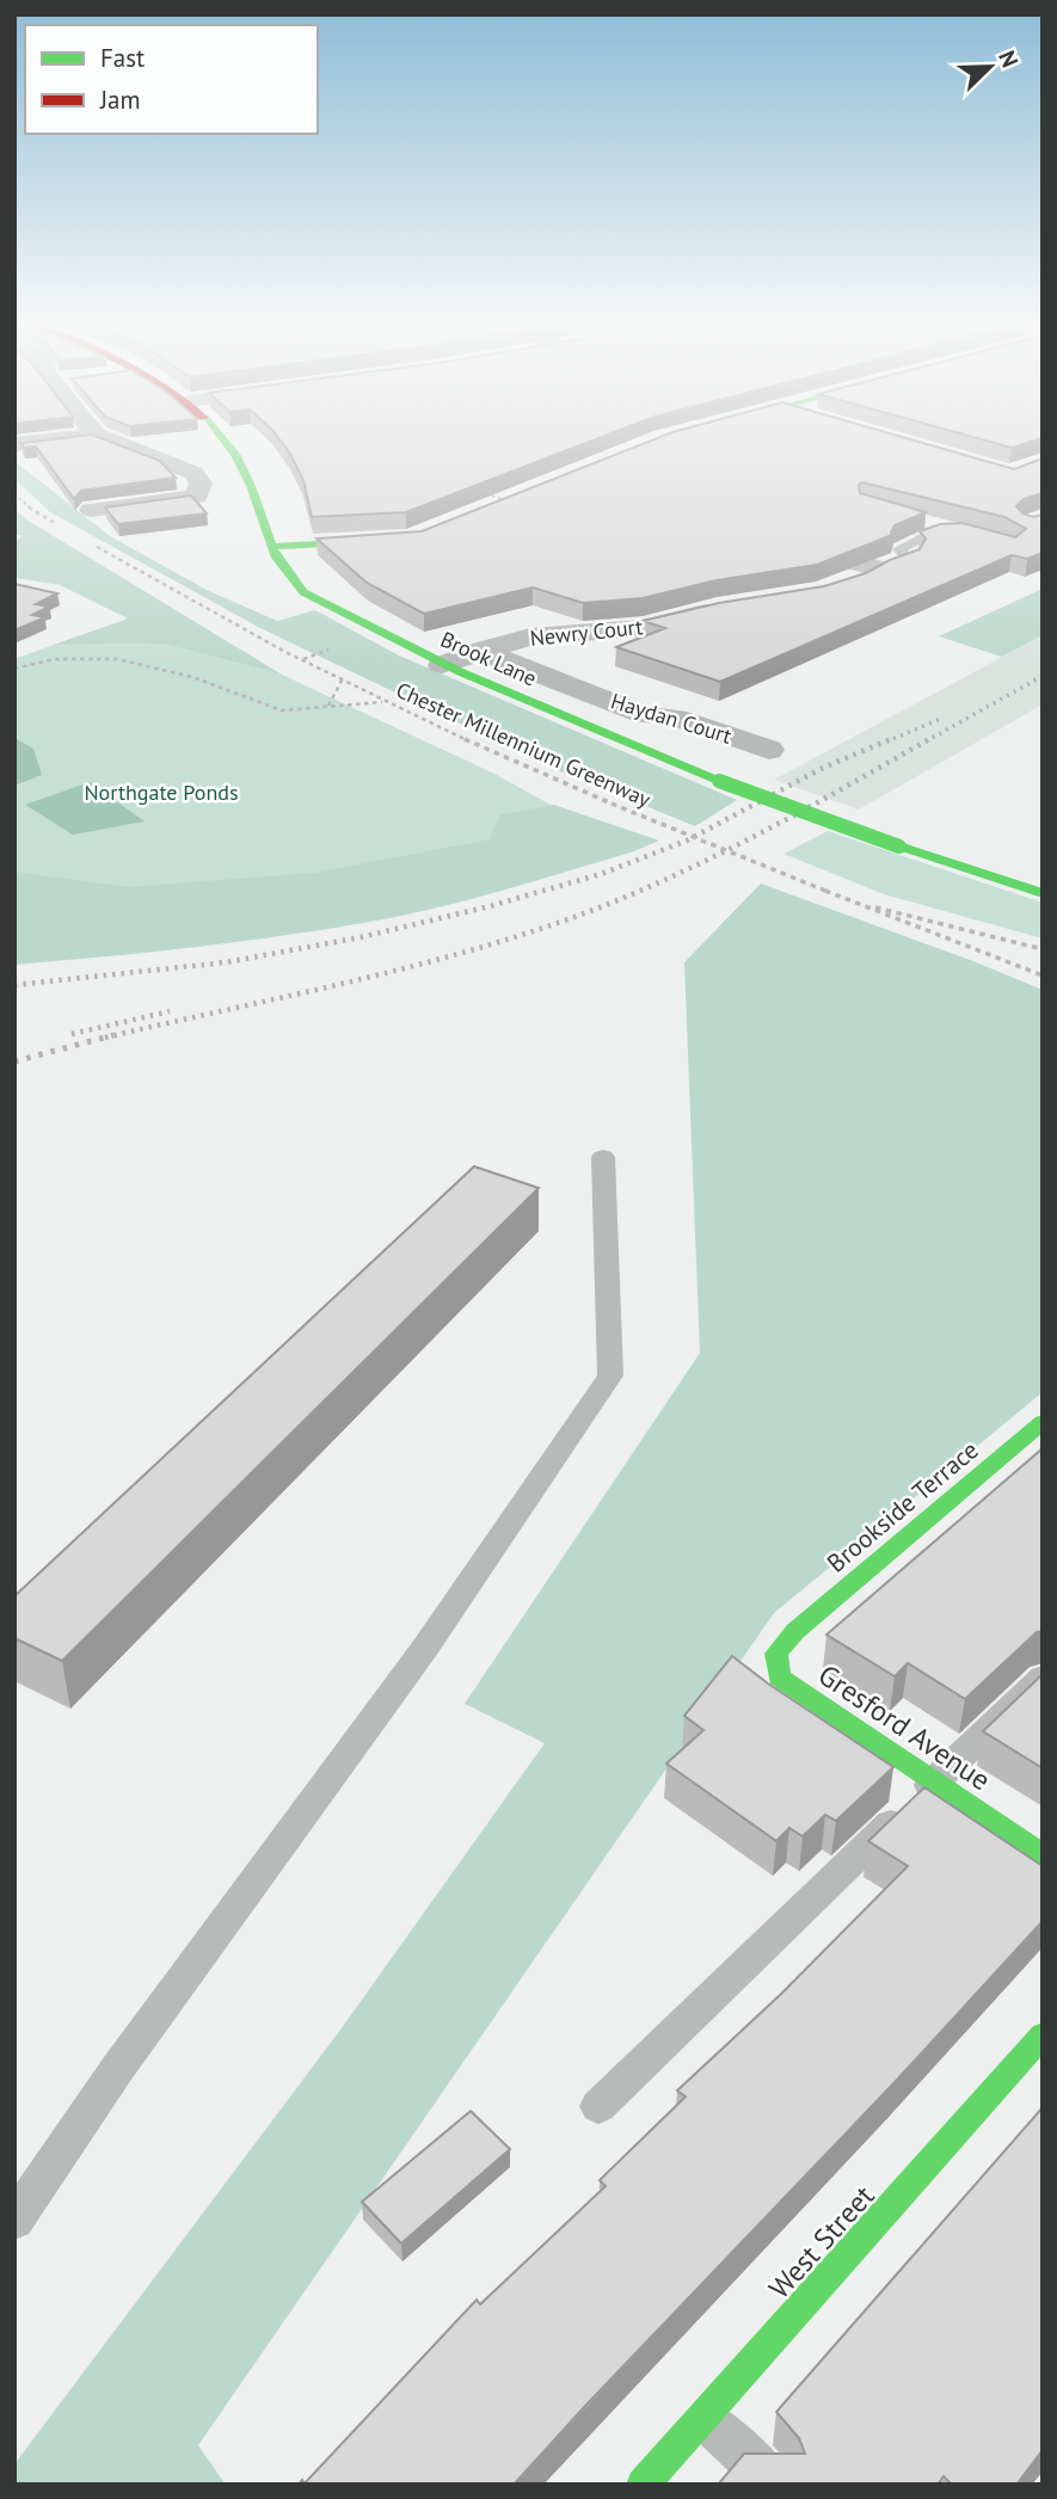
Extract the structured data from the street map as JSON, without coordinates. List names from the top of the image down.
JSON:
{
  "streets": {
    "street": [
      "Newry Court",
      "Brook Lane",
      "Haydan Court",
      "Brookside Terrace",
      "Gresford Avenue",
      "West Street"
    ],
    "path": ["Chester Millennium Greenway"]
  },
  "crossings": [
    ["Newry Court", "Brook Lane"],
    ["Newry Court", "Haydan Court"],
    ["Brookside Terrace", "Gresford Avenue"]
  ],
  "parks": ["Northgate Ponds"],
  "legend": ["Fast", "Jam"],
  "north": "top right"
}
